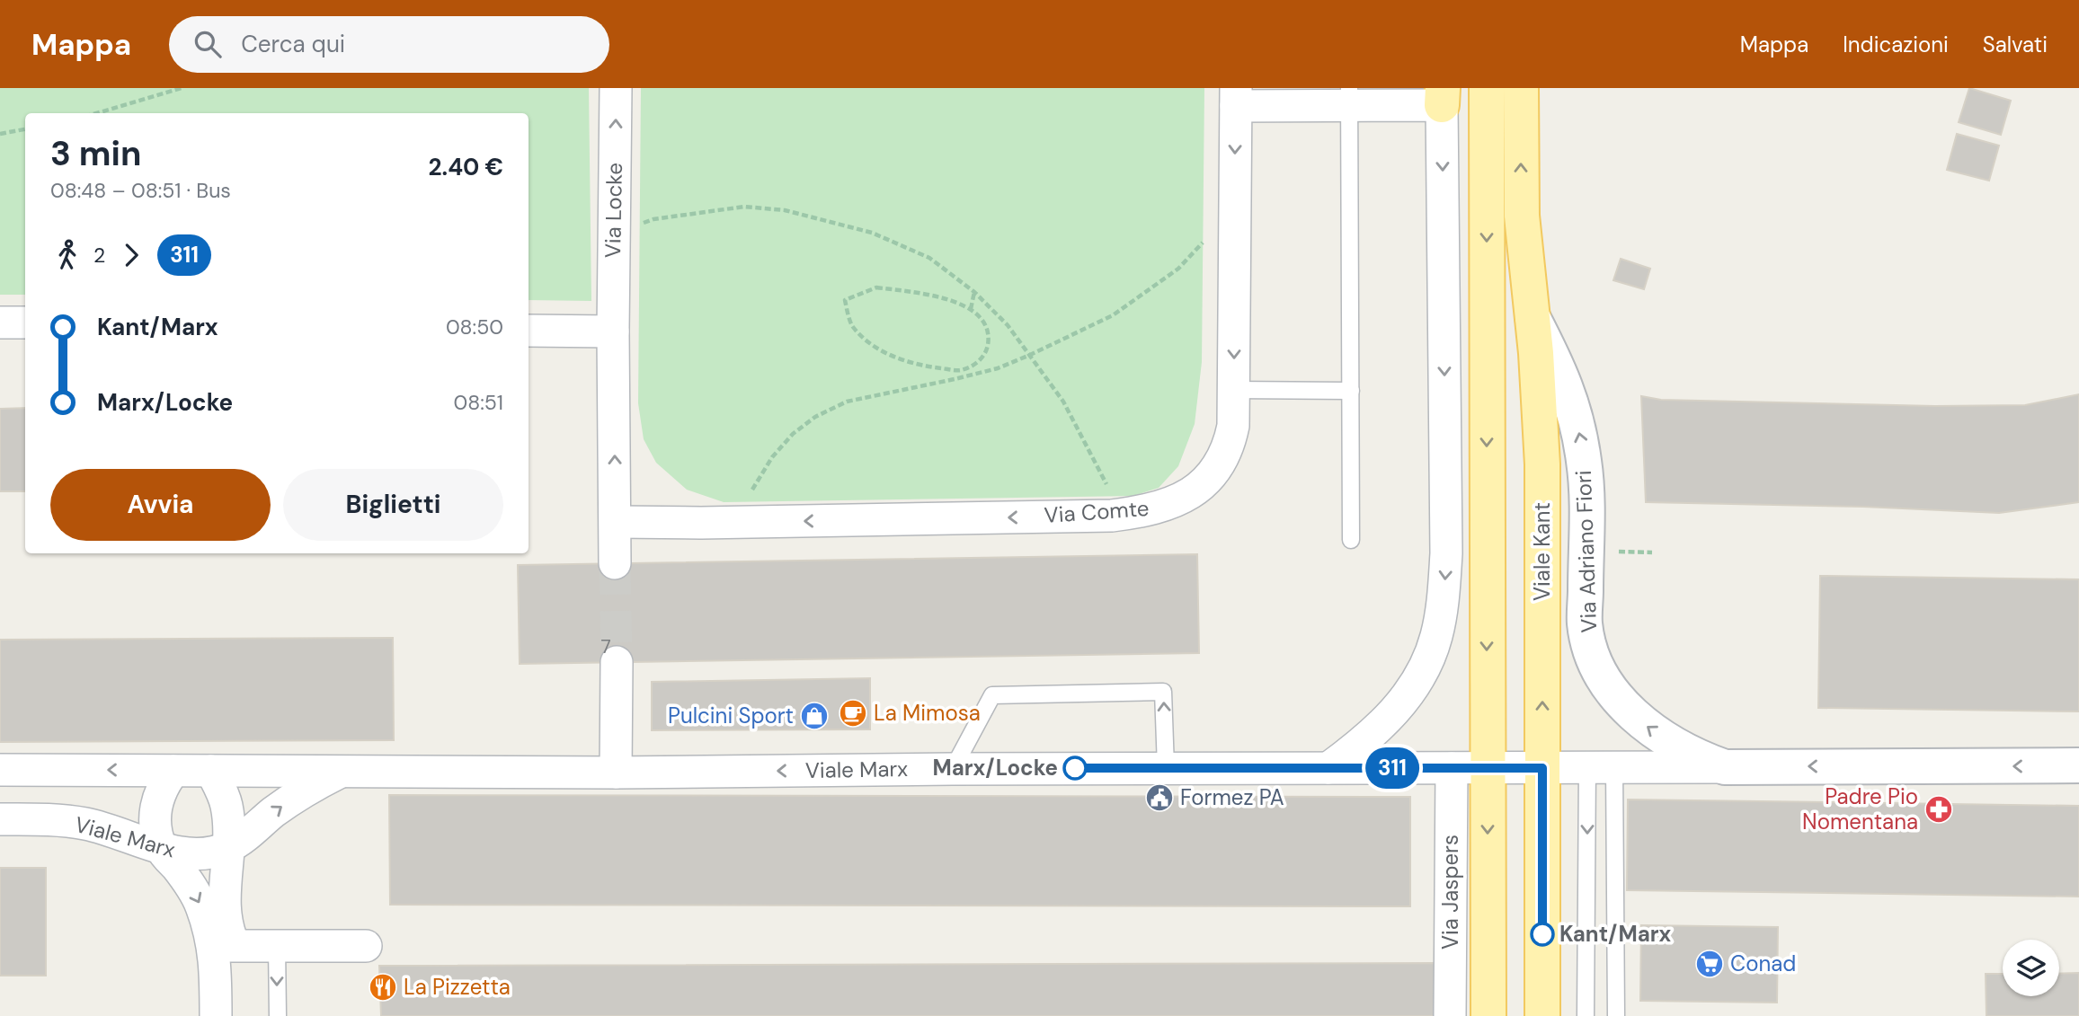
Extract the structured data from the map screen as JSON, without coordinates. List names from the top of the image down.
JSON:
{
  "streets": {
    "main road": ["Viale Kant"],
    "street": [
      "Via Locke",
      "Via Comte",
      "Via Adriano Fiori",
      "Viale Marx",
      "Via Jaspers"
    ]
  },
  "crossings": [
    ["Via Locke", "Via Comte"],
    ["Viale Kant", "Via Adriano Fiori"],
    ["Via Adriano Fiori", "Viale Marx"],
    ["Viale Marx", "Via Jaspers"]
  ],
  "one_way": ["Via Locke", "Via Adriano Fiori"],
  "places": {
    "cafe": ["La Mimosa"],
    "shop": ["Pulcini Sport"],
    "other": ["Marx/Locke", "Kant/Marx"],
    "public building": ["Formez PA"],
    "pharmacy": ["Padre Pio Nomentana"],
    "supermarket": ["Conad"],
    "restaurant": ["La Pizzetta"]
  },
  "lines": ["bus line 311"],
  "house_numbers": ["7"],
  "page": {
    "header": "Mappa",
    "search": "Cerca qui",
    "nav": ["Mappa", "Indicazioni", "Salvati"],
    "on_map": "311",
    "heading": ["3 min", "08:48 – 08:51 · Bus", "2.40 €"],
    "legs": ["2", "311"],
    "list": [
      {
        "name": "Kant/Marx",
        "value": "08:50"
      },
      {
        "name": "Marx/Locke",
        "value": "08:51"
      }
    ],
    "buttons": ["Avvia", "Biglietti"]
  }
}
